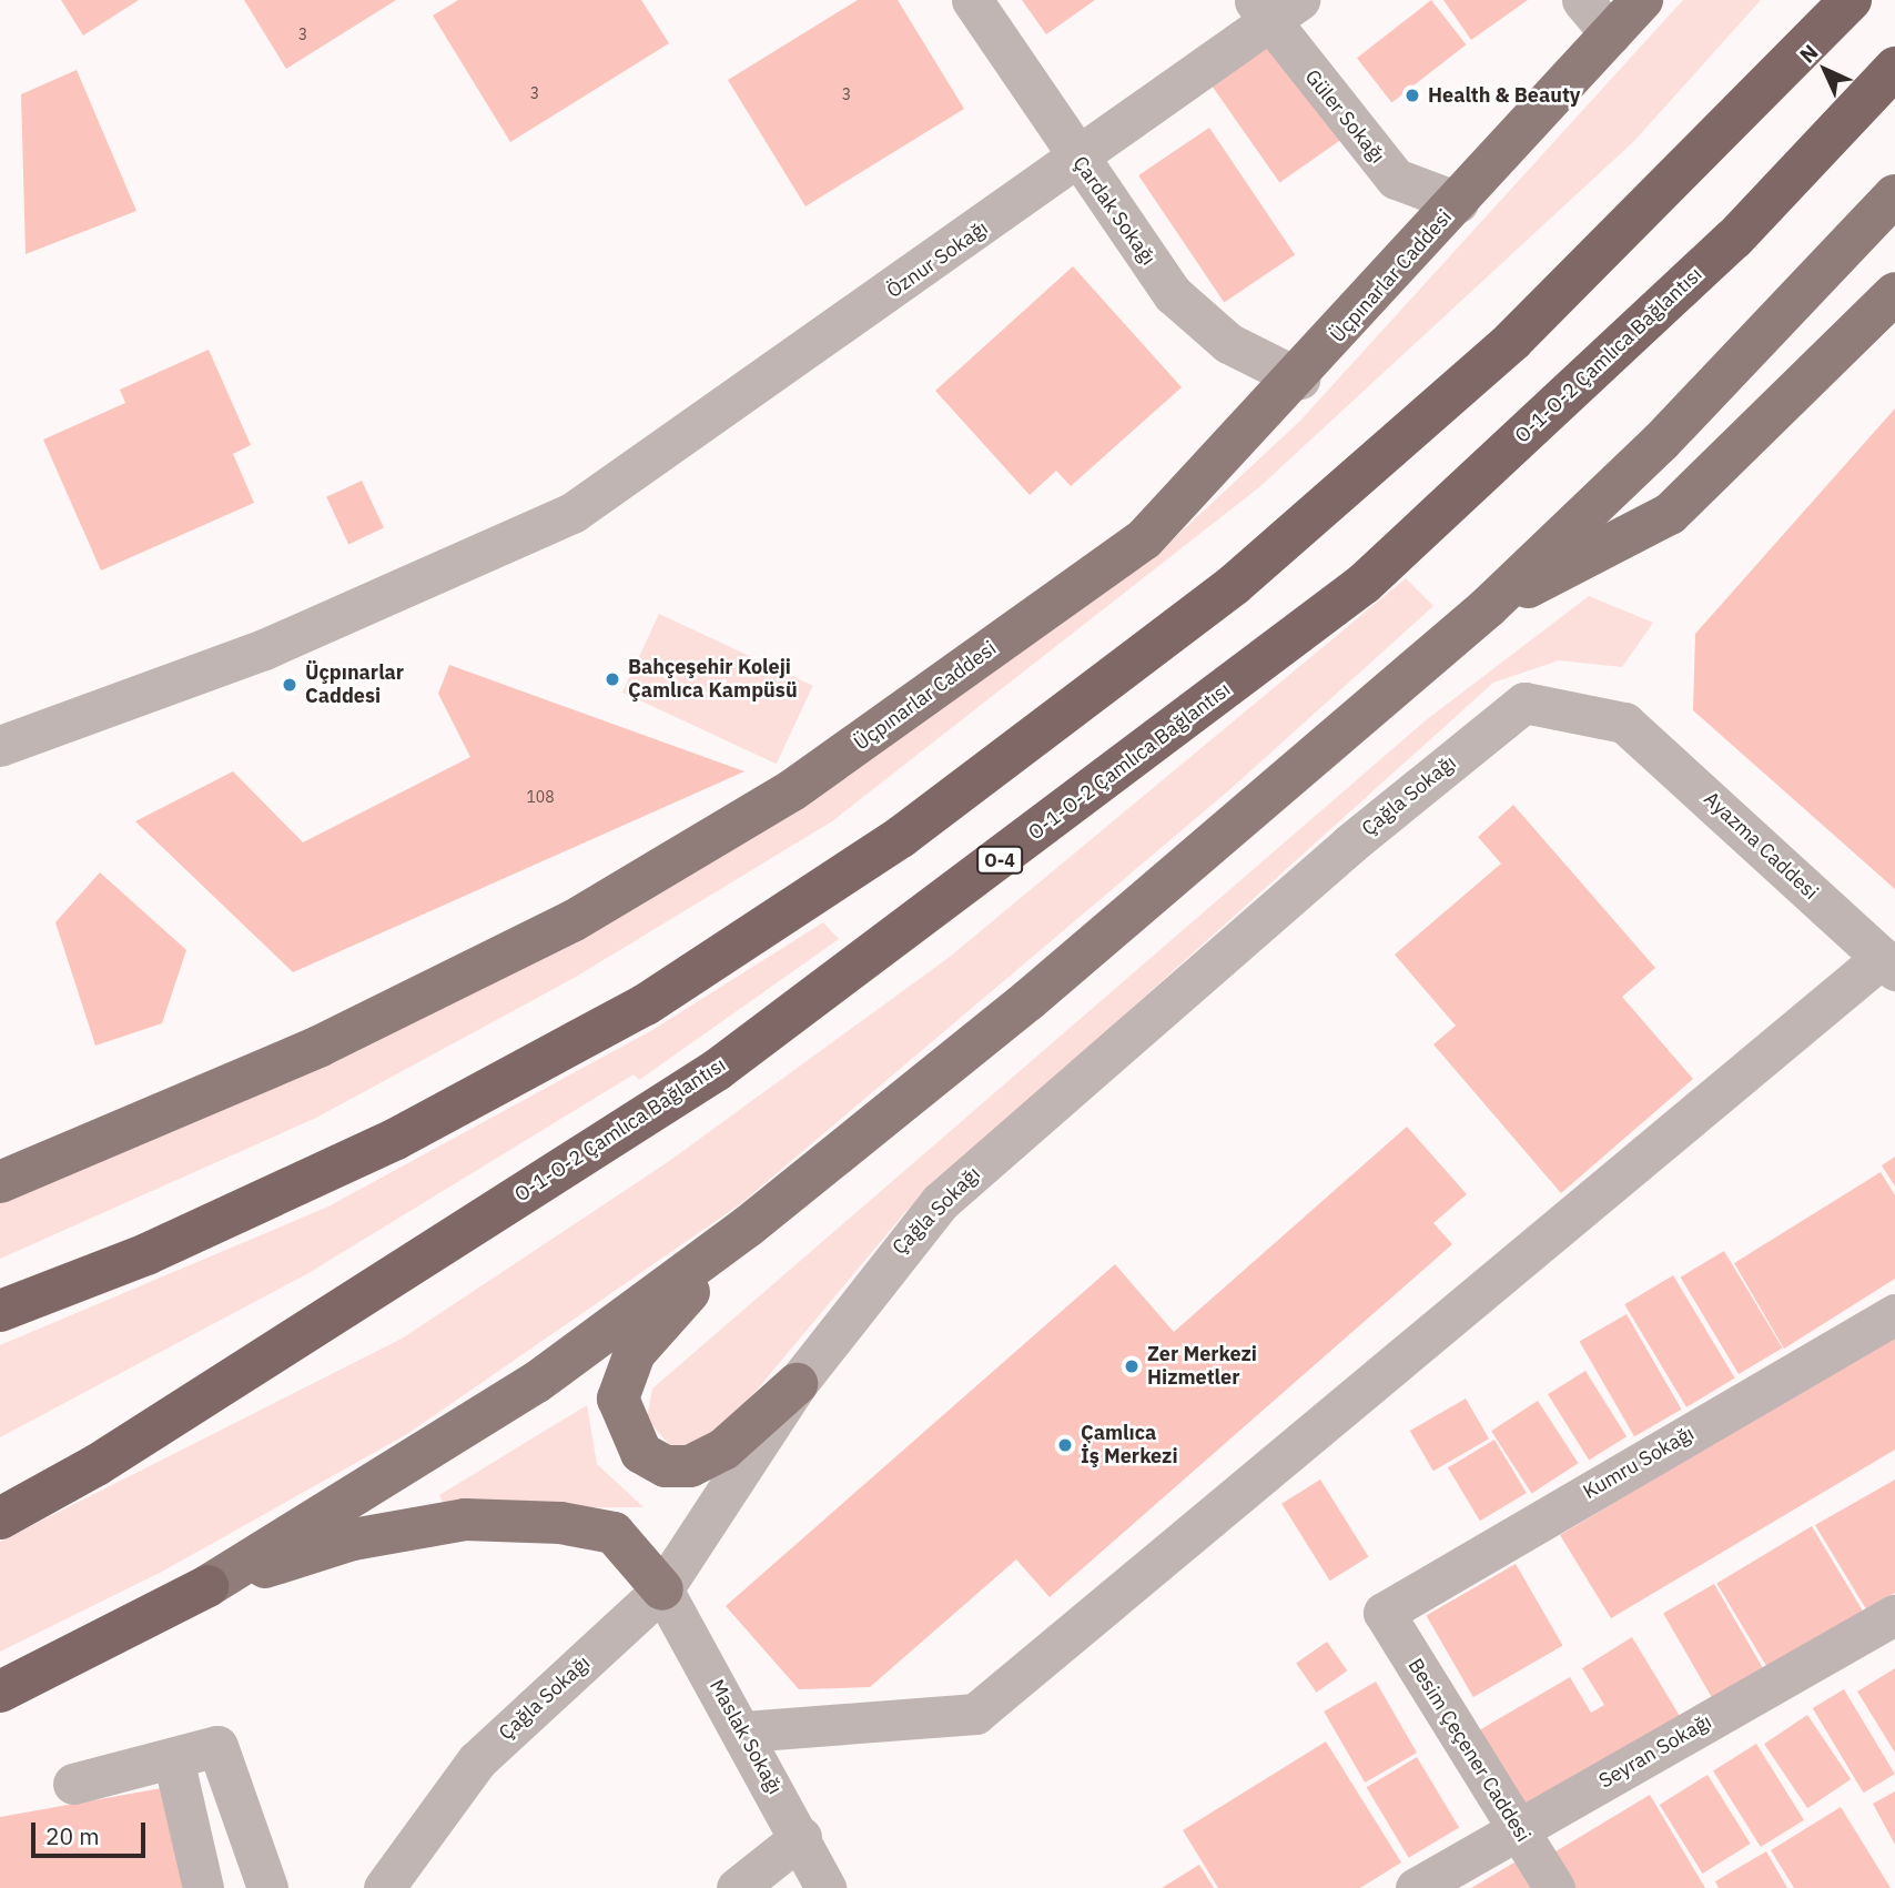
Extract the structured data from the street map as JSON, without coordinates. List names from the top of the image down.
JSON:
{
  "streets": {
    "highway": ["O-1-O-2 Çamlıca Bağlantısı", "O-4"],
    "main road": ["Üçpınarlar Caddesi"],
    "street": [
      "Güler Sokağı",
      "Çardak Sokağı",
      "Öznur Sokağı",
      "Çağla Sokağı",
      "Ayazma Caddesi",
      "Kumru Sokağı",
      "Maslak Sokağı",
      "Besim Çeçener Caddesi",
      "Seyran Sokağı"
    ]
  },
  "crossings": [
    ["Güler Sokağı", "Öznur Sokağı"],
    ["Güler Sokağı", "Üçpınarlar Caddesi"],
    ["Çardak Sokağı", "Öznur Sokağı"],
    ["Çardak Sokağı", "Üçpınarlar Caddesi"],
    ["Çağla Sokağı", "Ayazma Caddesi"],
    ["Çağla Sokağı", "Maslak Sokağı"],
    ["Kumru Sokağı", "Besim Çeçener Caddesi"],
    ["Besim Çeçener Caddesi", "Seyran Sokağı"]
  ],
  "places": [
    "Health & Beauty",
    "Bahçeşehir Koleji Çamlıca Kampüsü",
    "Üçpınarlar Caddesi",
    "Zer Merkezi Hizmetler",
    "Çamlıca İş Merkezi"
  ],
  "house_numbers": [
    "3",
    "3",
    "3",
    "108"
  ],
  "scale_bar": "20 m",
  "north": "top left"
}
